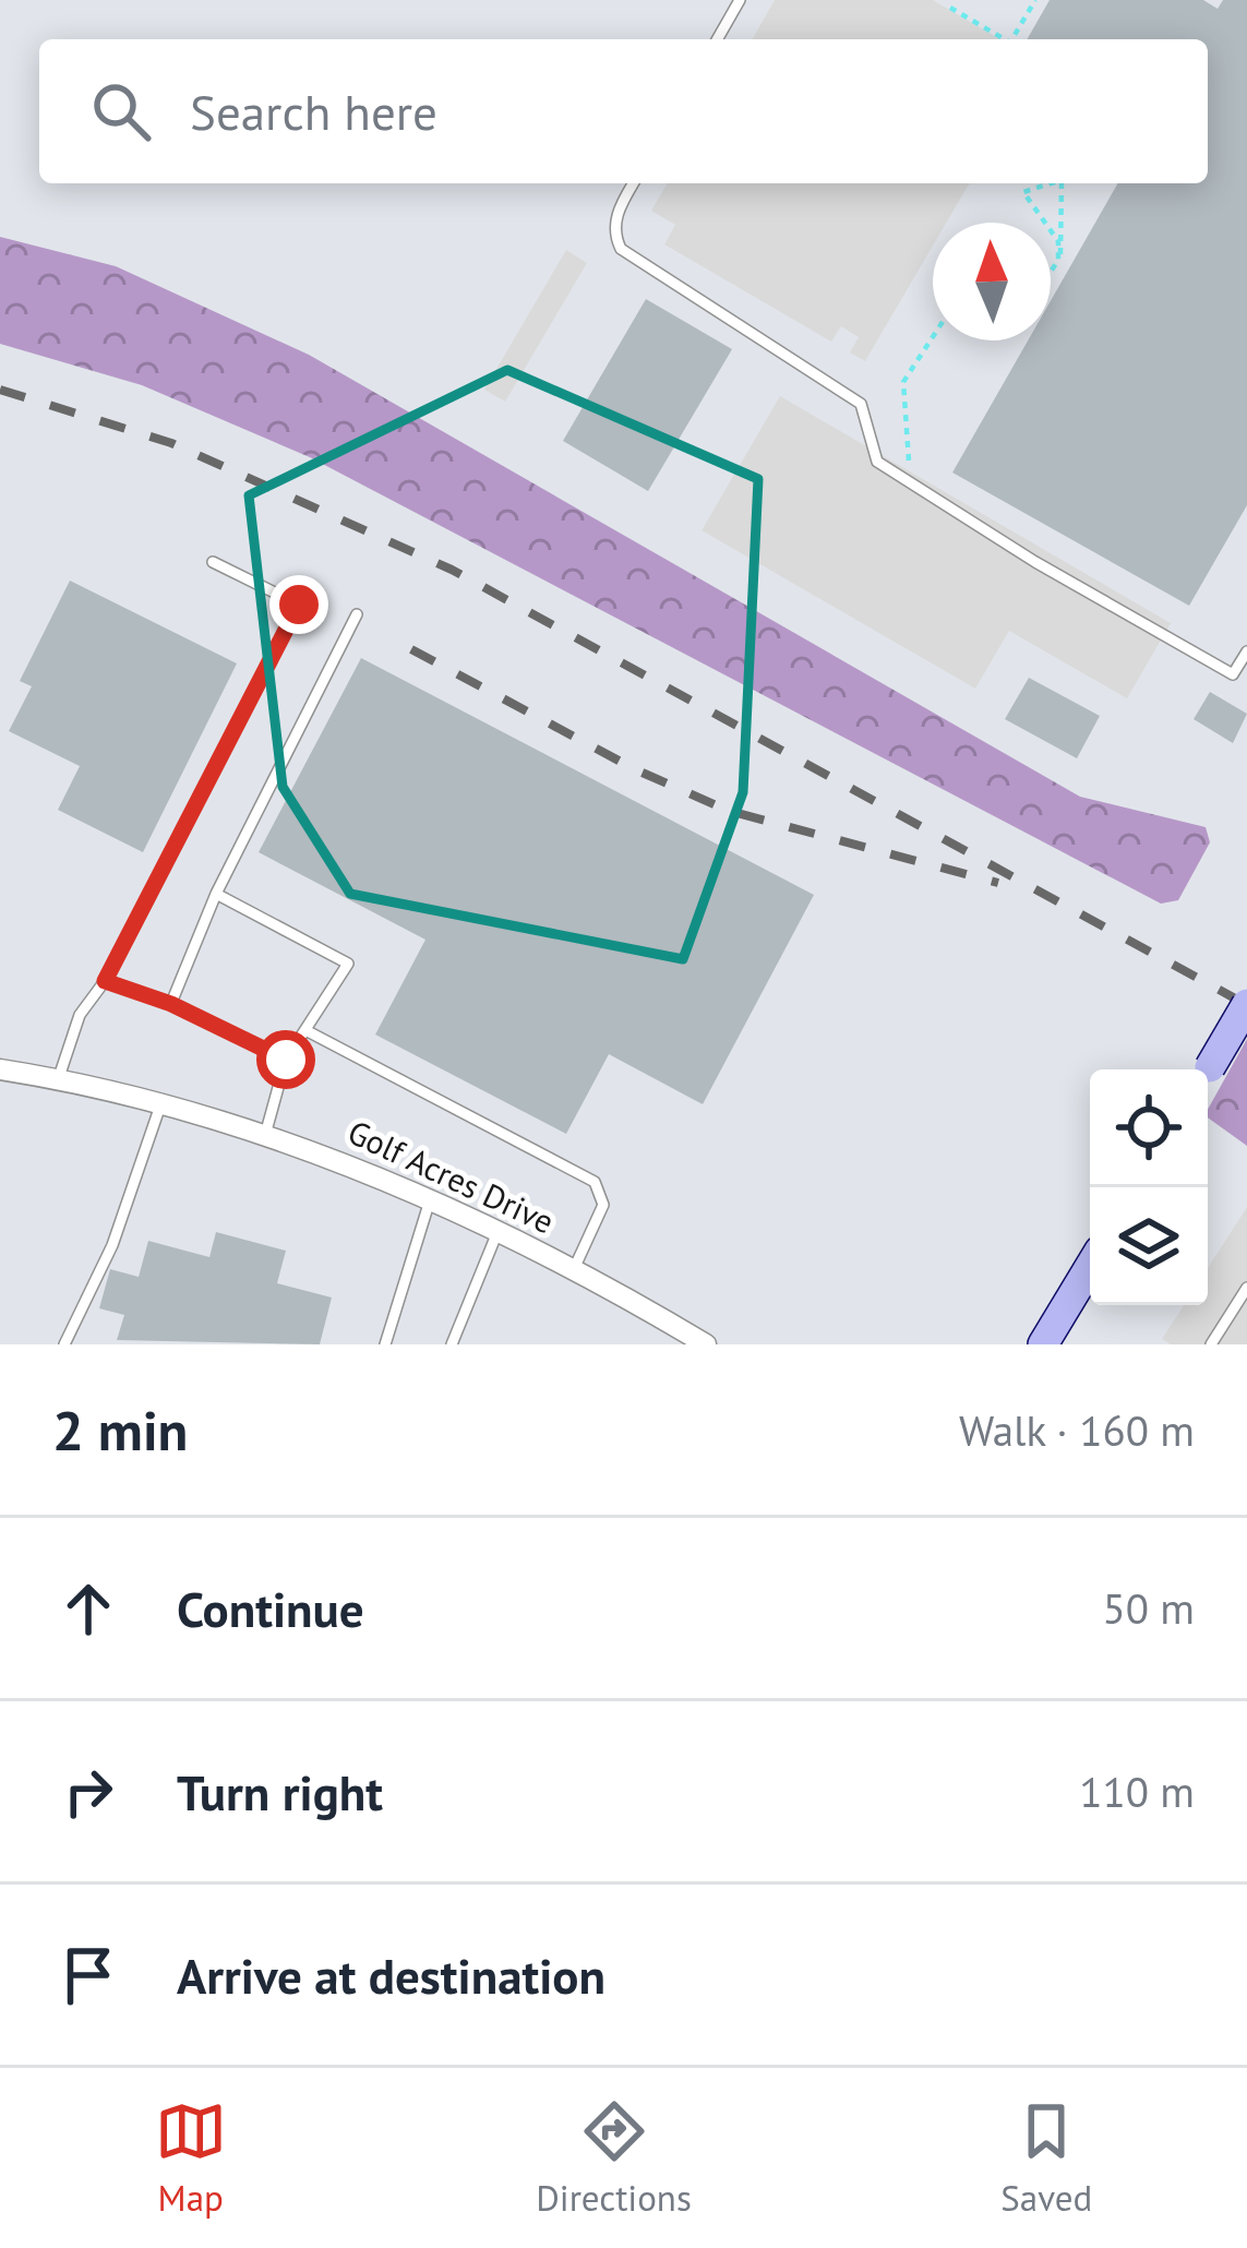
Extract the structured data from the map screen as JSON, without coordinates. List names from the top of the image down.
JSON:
{
  "streets": {
    "street": ["Golf Acres Drive"]
  },
  "north": "top",
  "page": {
    "search": "Search here",
    "heading": ["2 min", "Walk · 160 m"],
    "list": [
      ["Continue", "50 m"],
      ["Turn right", "110 m"],
      "Arrive at destination"
    ],
    "nav": ["Map", "Directions", "Saved"]
  }
}
